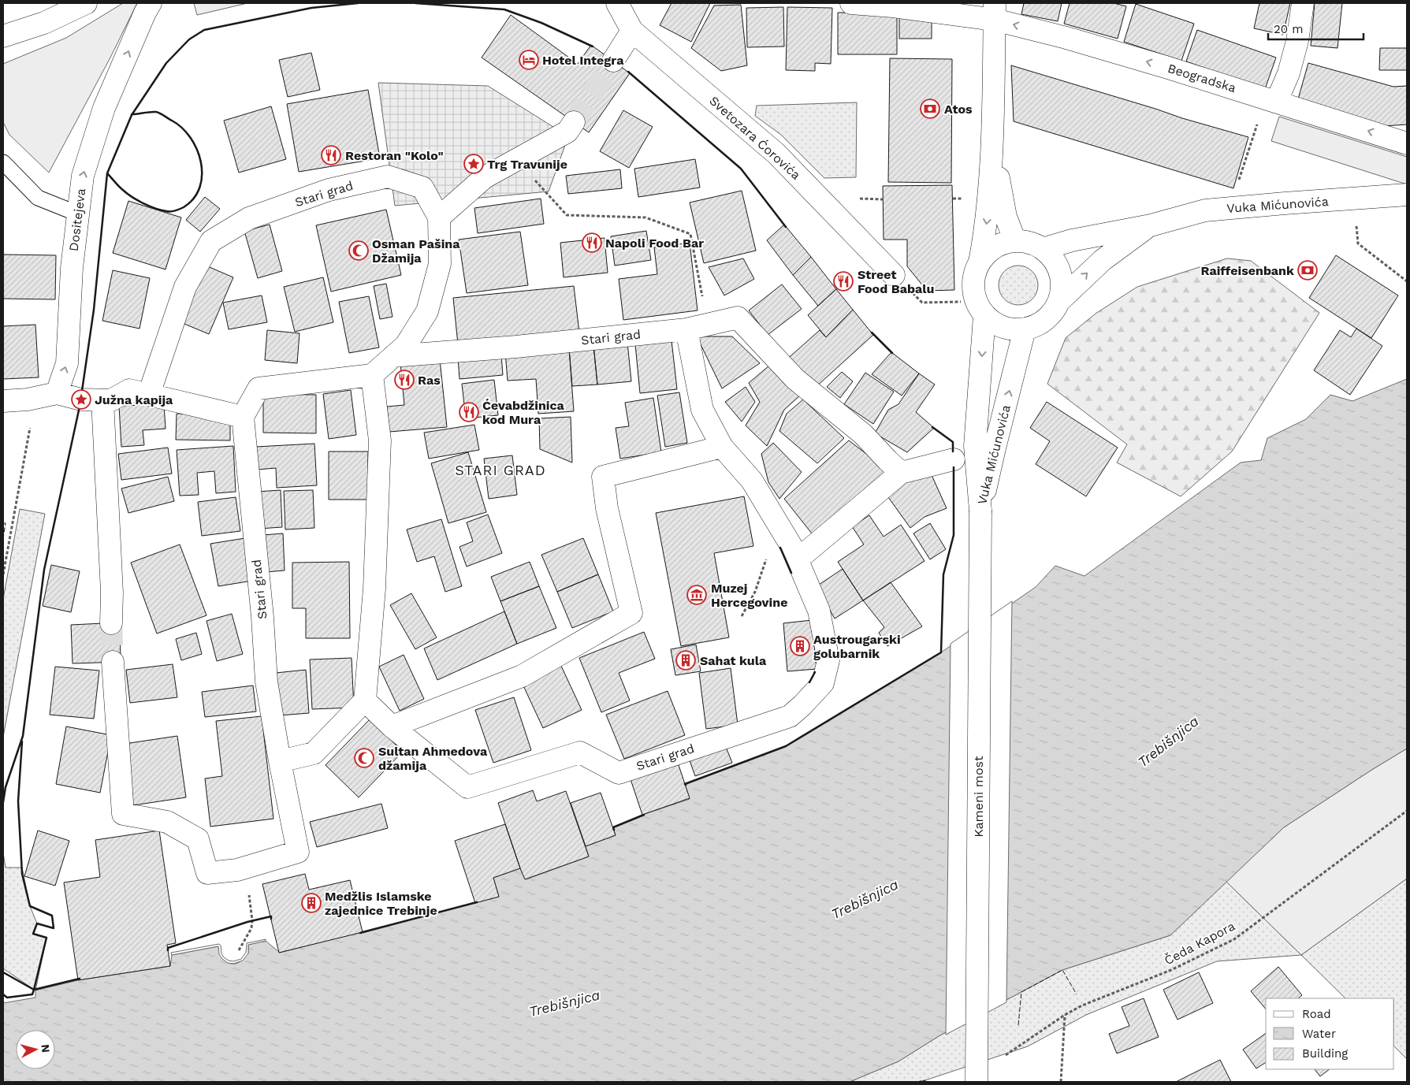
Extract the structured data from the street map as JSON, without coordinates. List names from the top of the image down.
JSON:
{
  "streets": {
    "street": [
      "Beogradska",
      "Svetozara Ćorovića",
      "Stari grad",
      "Vuka Mićunovića",
      "Dositejeva",
      "Kameni most"
    ],
    "path": ["Čeda Kapora"]
  },
  "crossings": [
    ["Vuka Mićunovića", "Kameni most"]
  ],
  "one_way": ["Beogradska", "Dositejeva"],
  "districts": ["STARI GRAD"],
  "water": ["Trebišnjica"],
  "places": {
    "hotel": ["Hotel Integra"],
    "bank": ["Atos", "Raiffeisenbank"],
    "restaurant": [
      "Restoran \"Kolo\"",
      "Napoli Food Bar",
      "Street Food Babalu",
      "Ras",
      "Ćevabdžinica kod Mura"
    ],
    "place": ["Trg Travunije", "Južna kapija"],
    "mosque": ["Osman Pašina Džamija", "Sultan Ahmedova džamija"],
    "museum": ["Muzej Hercegovine"],
    "building": ["Austrougarski golubarnik", "Sahat kula", "Medžlis Islamske zajednice Trebinje"]
  },
  "legend": ["Road", "Water", "Building"],
  "scale_bar": "20 m",
  "north": "right"
}
